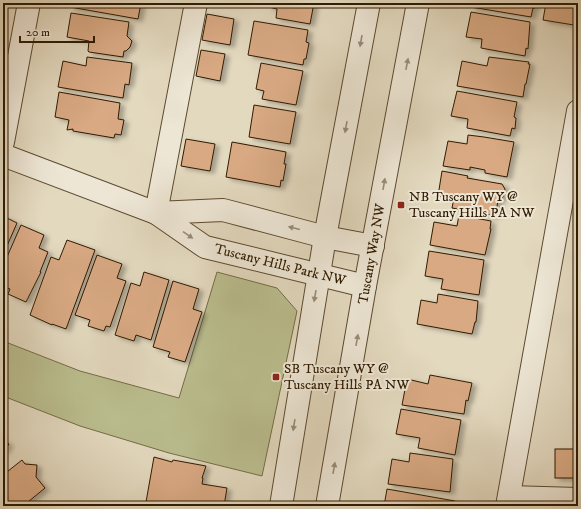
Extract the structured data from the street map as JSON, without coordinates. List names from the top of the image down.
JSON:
{
  "streets": {
    "street": ["Tuscany Way NW", "Tuscany Hills Park NW"]
  },
  "crossings": [
    ["Tuscany Way NW", "Tuscany Hills Park NW"]
  ],
  "places": {
    "transit": ["NB Tuscany WY @ Tuscany Hills PA NW", "SB Tuscany WY @ Tuscany Hills PA NW"]
  },
  "scale_bar": "20 m"
}
